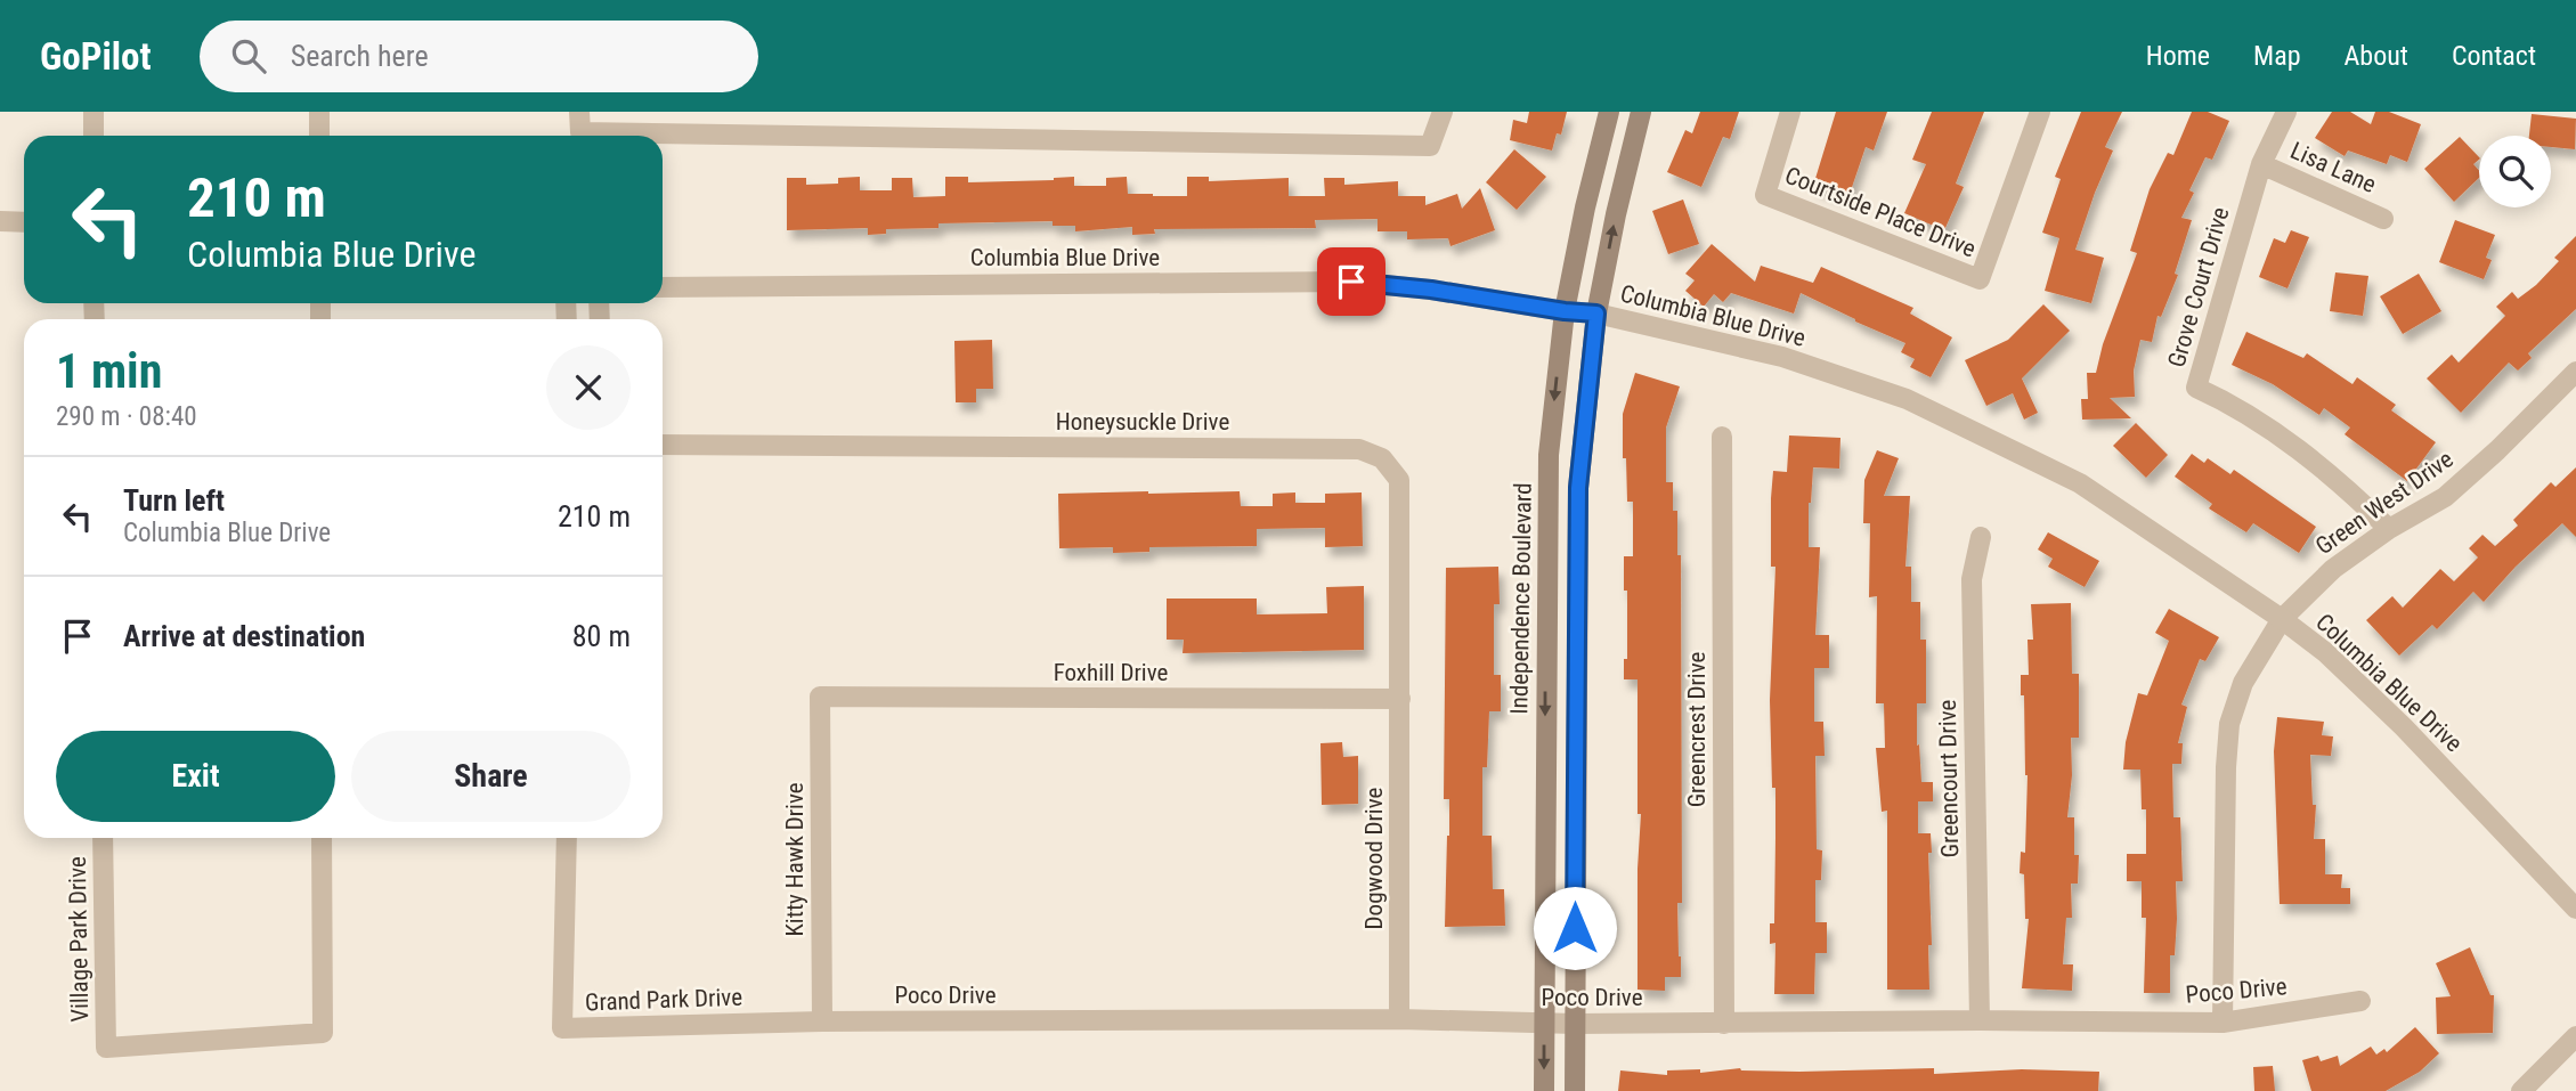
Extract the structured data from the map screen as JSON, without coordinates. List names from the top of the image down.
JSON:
{
  "streets": {
    "main road": ["Independence Boulevard"],
    "street": [
      "Lisa Lane",
      "Courtside Place Drive",
      "Columbia Blue Drive",
      "Grove Court Drive",
      "Honeysuckle Drive",
      "Green West Drive",
      "Foxhill Drive",
      "Greencrest Drive",
      "Greencourt Drive",
      "Dogwood Drive",
      "Kitty Hawk Drive",
      "Village Park Drive",
      "Poco Drive",
      "Grand Park Drive"
    ]
  },
  "crossings": [
    ["Lisa Lane", "Grove Court Drive"],
    ["Columbia Blue Drive", "Green West Drive"],
    ["Columbia Blue Drive", "Independence Boulevard"],
    ["Grove Court Drive", "Green West Drive"],
    ["Honeysuckle Drive", "Foxhill Drive"],
    ["Honeysuckle Drive", "Dogwood Drive"],
    ["Green West Drive", "Poco Drive"],
    ["Independence Boulevard", "Poco Drive"],
    ["Foxhill Drive", "Dogwood Drive"],
    ["Foxhill Drive", "Kitty Hawk Drive"],
    ["Greencrest Drive", "Poco Drive"],
    ["Greencourt Drive", "Poco Drive"],
    ["Dogwood Drive", "Poco Drive"],
    ["Kitty Hawk Drive", "Poco Drive"],
    ["Kitty Hawk Drive", "Grand Park Drive"],
    ["Poco Drive", "Grand Park Drive"]
  ],
  "page": {
    "header": "GoPilot",
    "search": "Search here",
    "nav": [
      "Home",
      "Map",
      "About",
      "Contact"
    ],
    "turn": ["210 m", "Columbia Blue Drive"],
    "heading": ["1 min", "290 m · 08:40"],
    "list": [
      {
        "name": "Turn left",
        "note": "Columbia Blue Drive",
        "value": "210 m"
      },
      {
        "name": "Arrive at destination",
        "value": "80 m"
      }
    ],
    "buttons": ["Exit", "Share"]
  }
}
